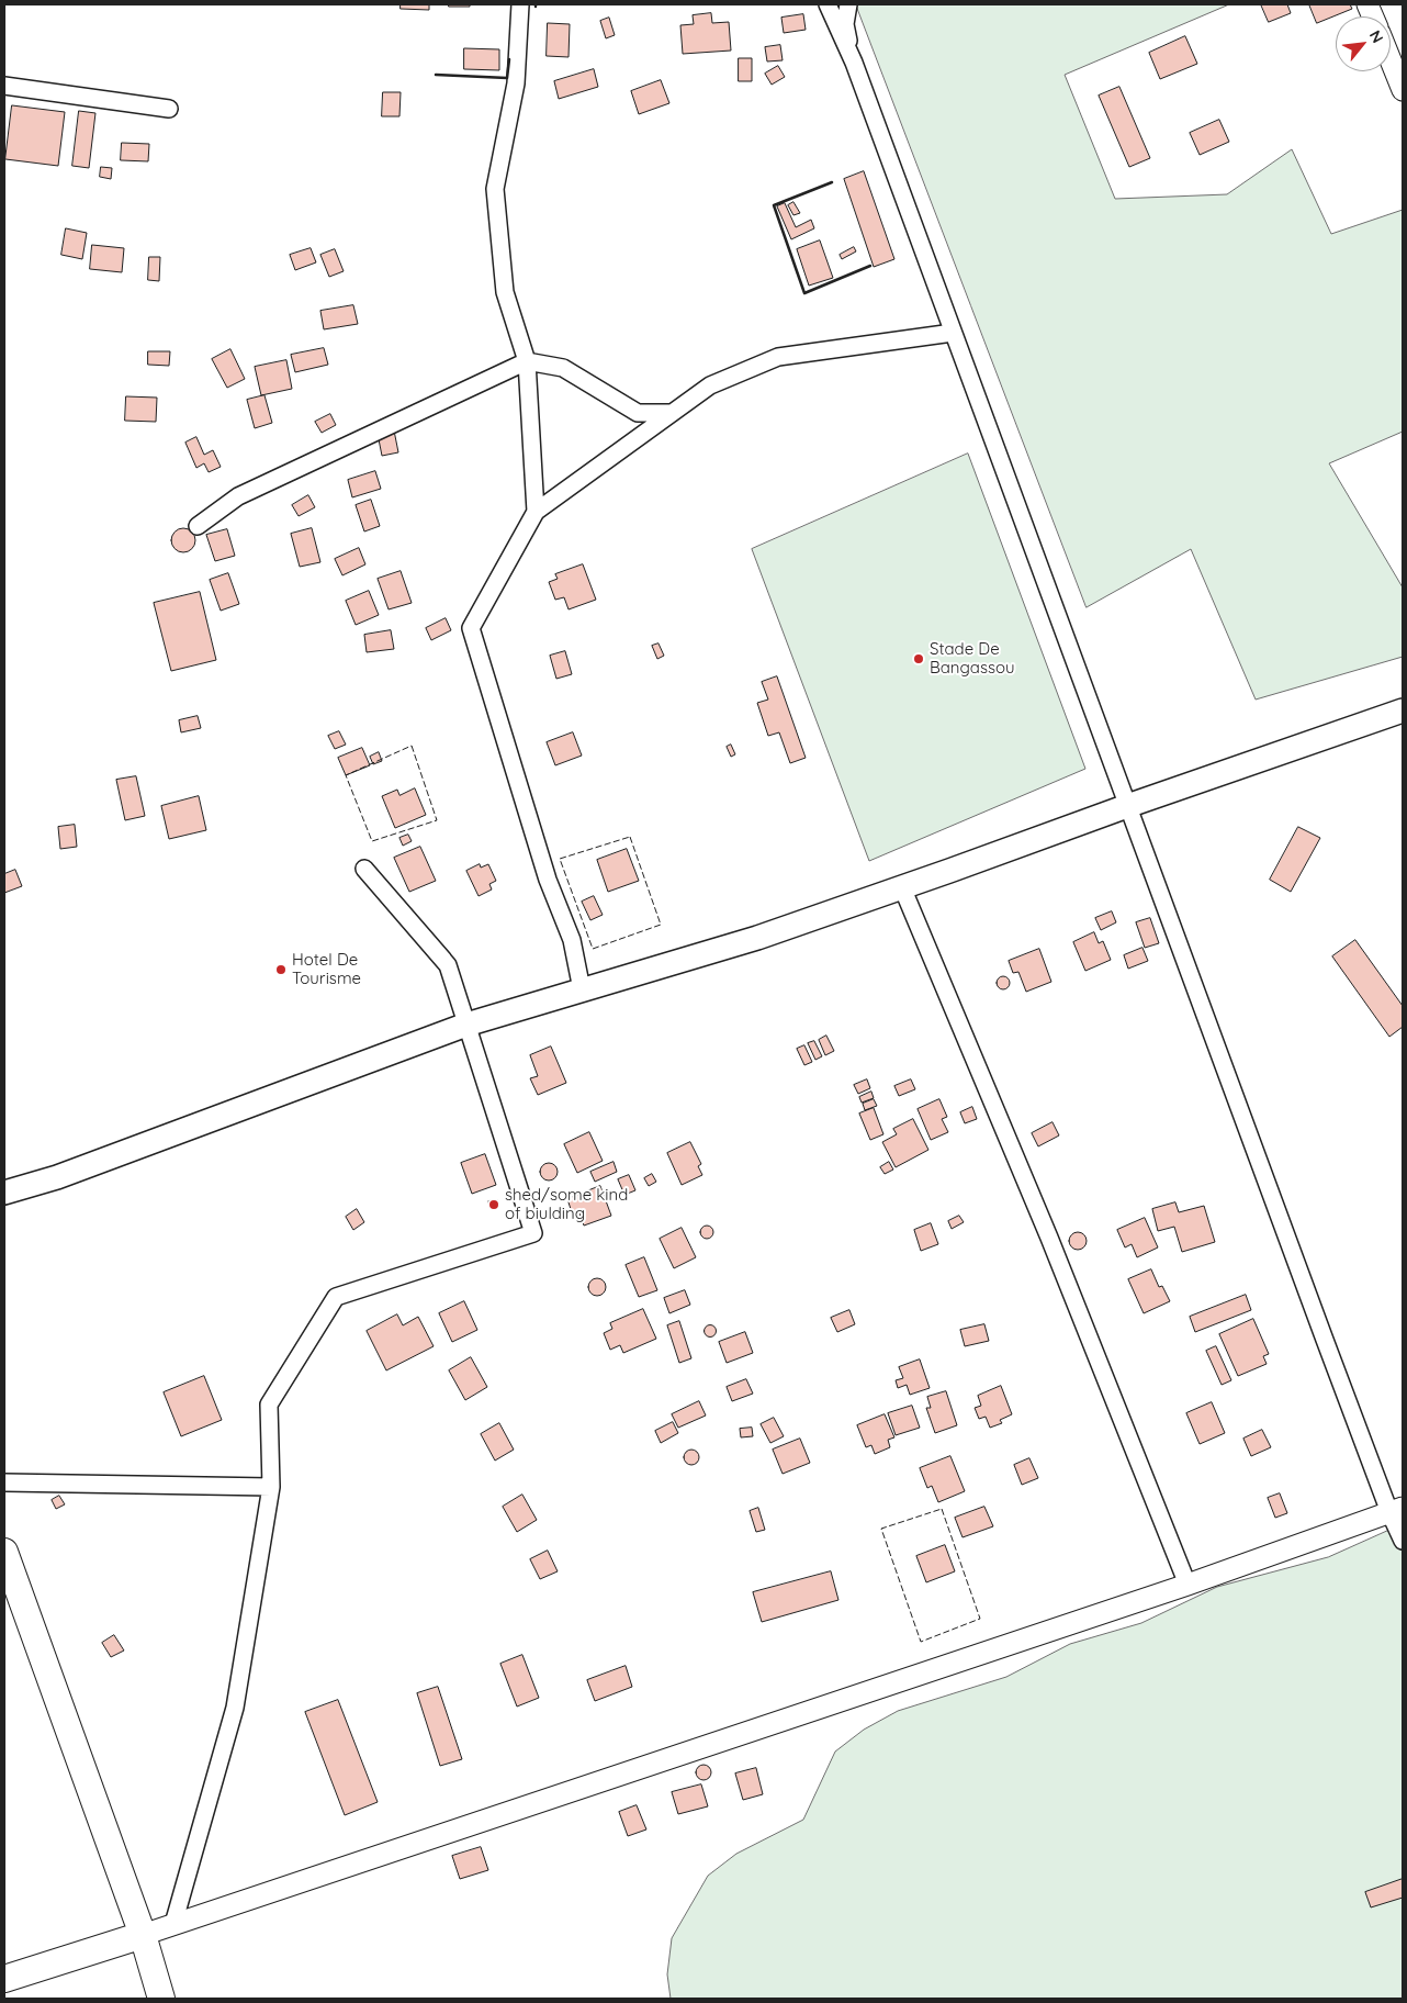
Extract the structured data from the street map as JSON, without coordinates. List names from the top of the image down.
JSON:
{
  "places": ["Stade De Bangassou", "Hotel De Tourisme", "shed/some kind of biulding"],
  "north": "top right"
}
